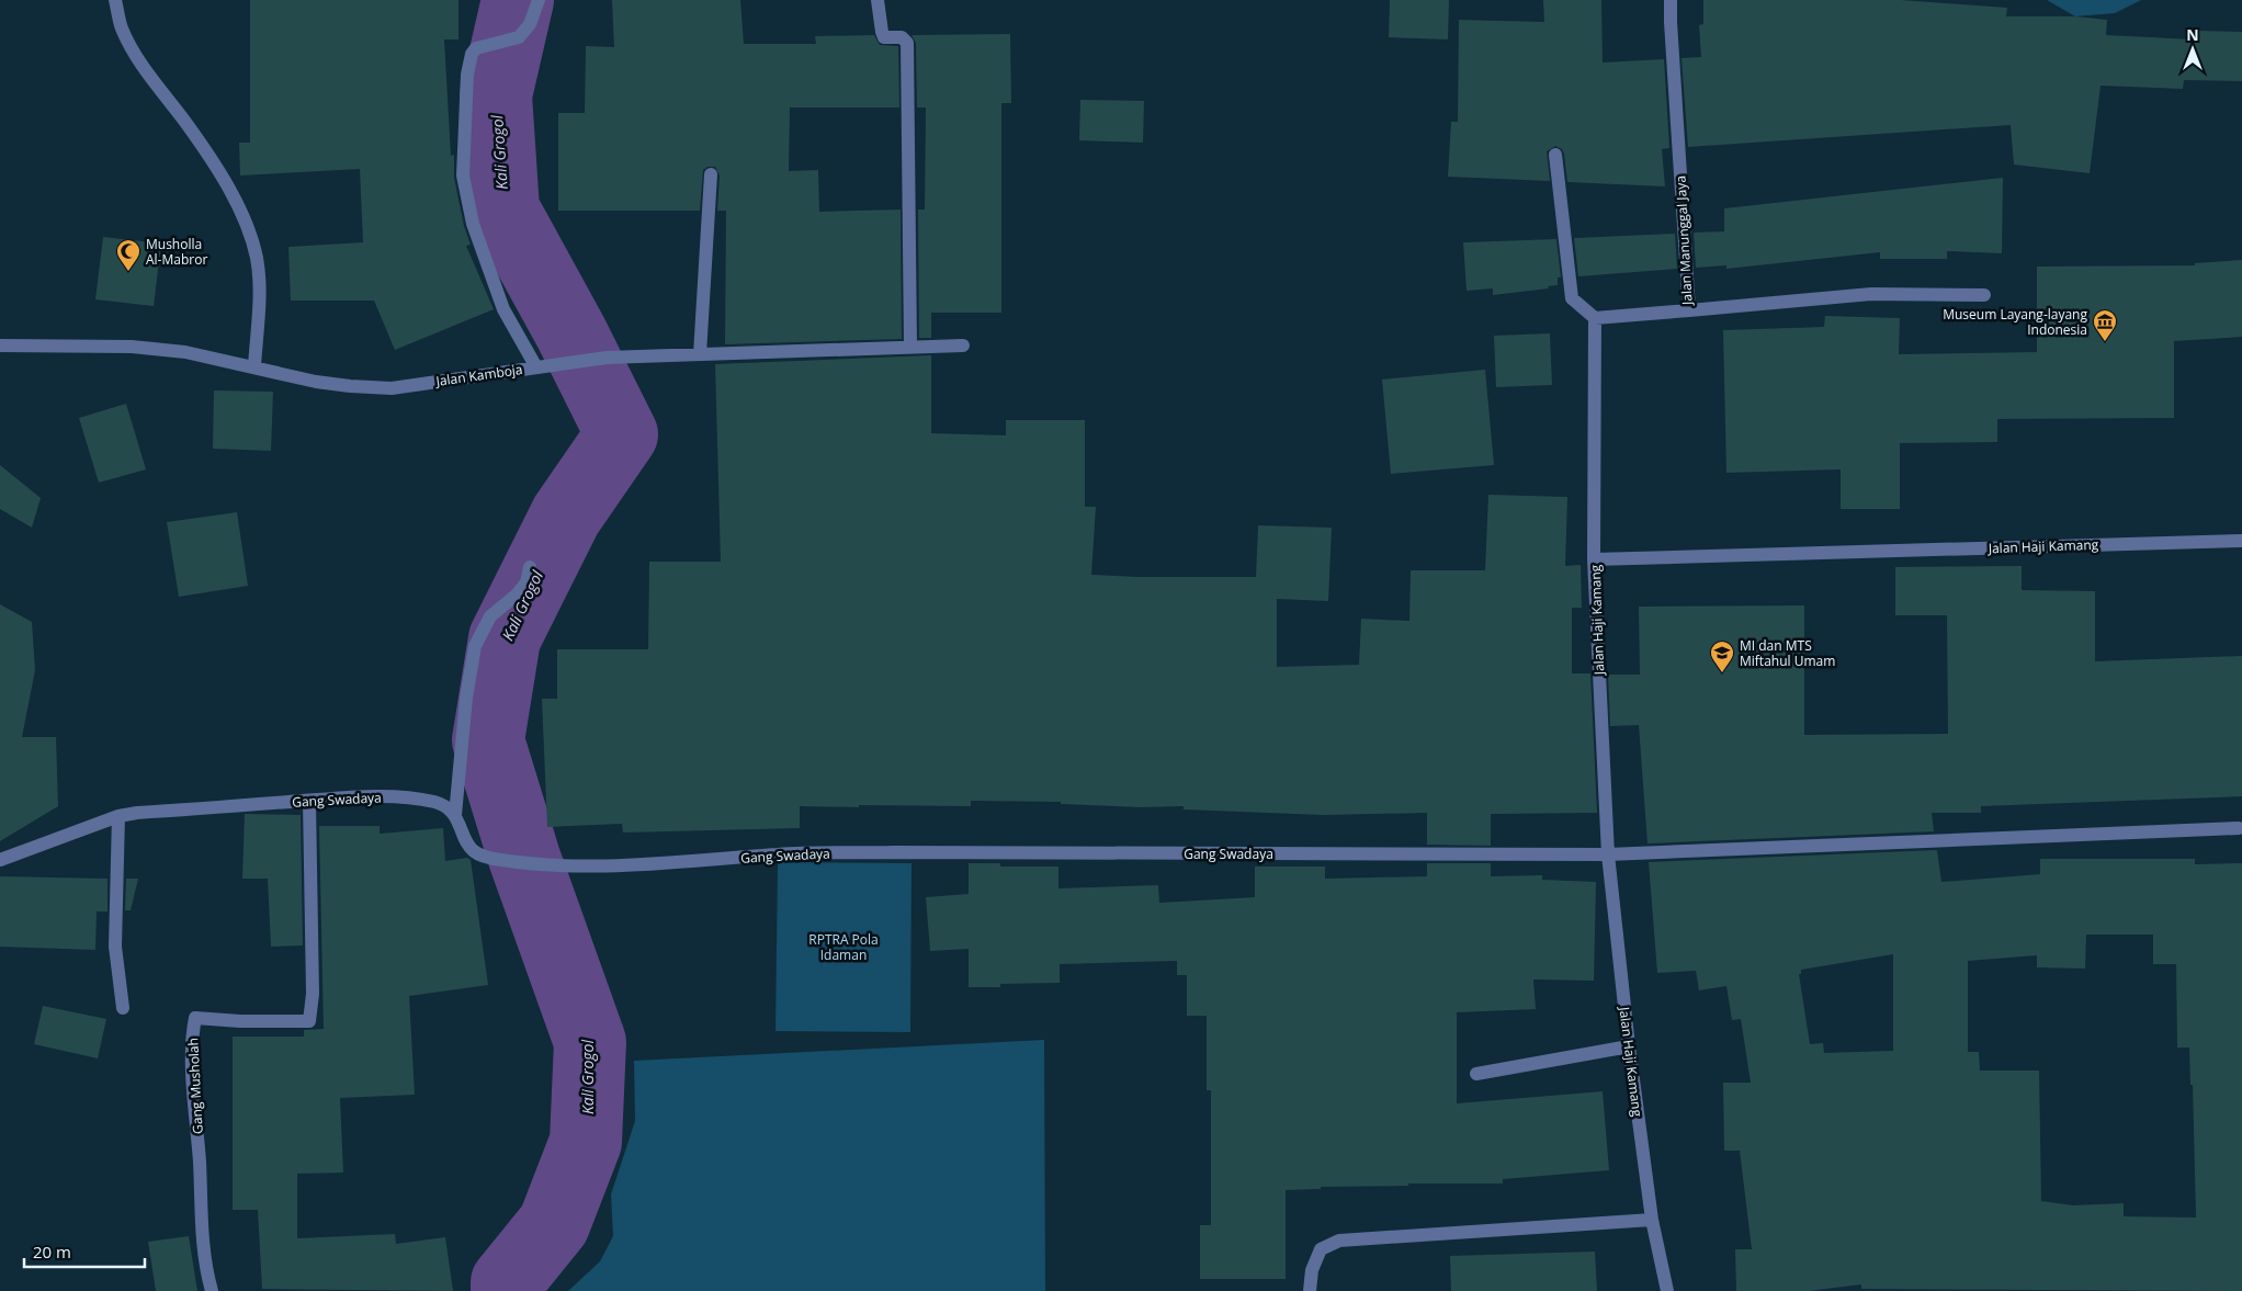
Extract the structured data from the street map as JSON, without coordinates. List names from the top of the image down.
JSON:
{
  "streets": {
    "street": [
      "Jalan Manunggal Jaya",
      "Jalan Kamboja",
      "Jalan Haji Kamang",
      "Gang Swadaya",
      "Gang Musholah"
    ]
  },
  "crossings": [
    ["Jalan Haji Kamang", "Gang Swadaya"],
    ["Gang Swadaya", "Gang Musholah"]
  ],
  "water": ["Kali Grogol"],
  "parks": ["RPTRA Pola Idaman"],
  "places": {
    "mosque": ["Musholla Al-Mabror"],
    "museum": ["Museum Layang-layang Indonesia"],
    "school or university": ["MI dan MTS Miftahul Umam"]
  },
  "scale_bar": "20 m",
  "north": "top"
}
